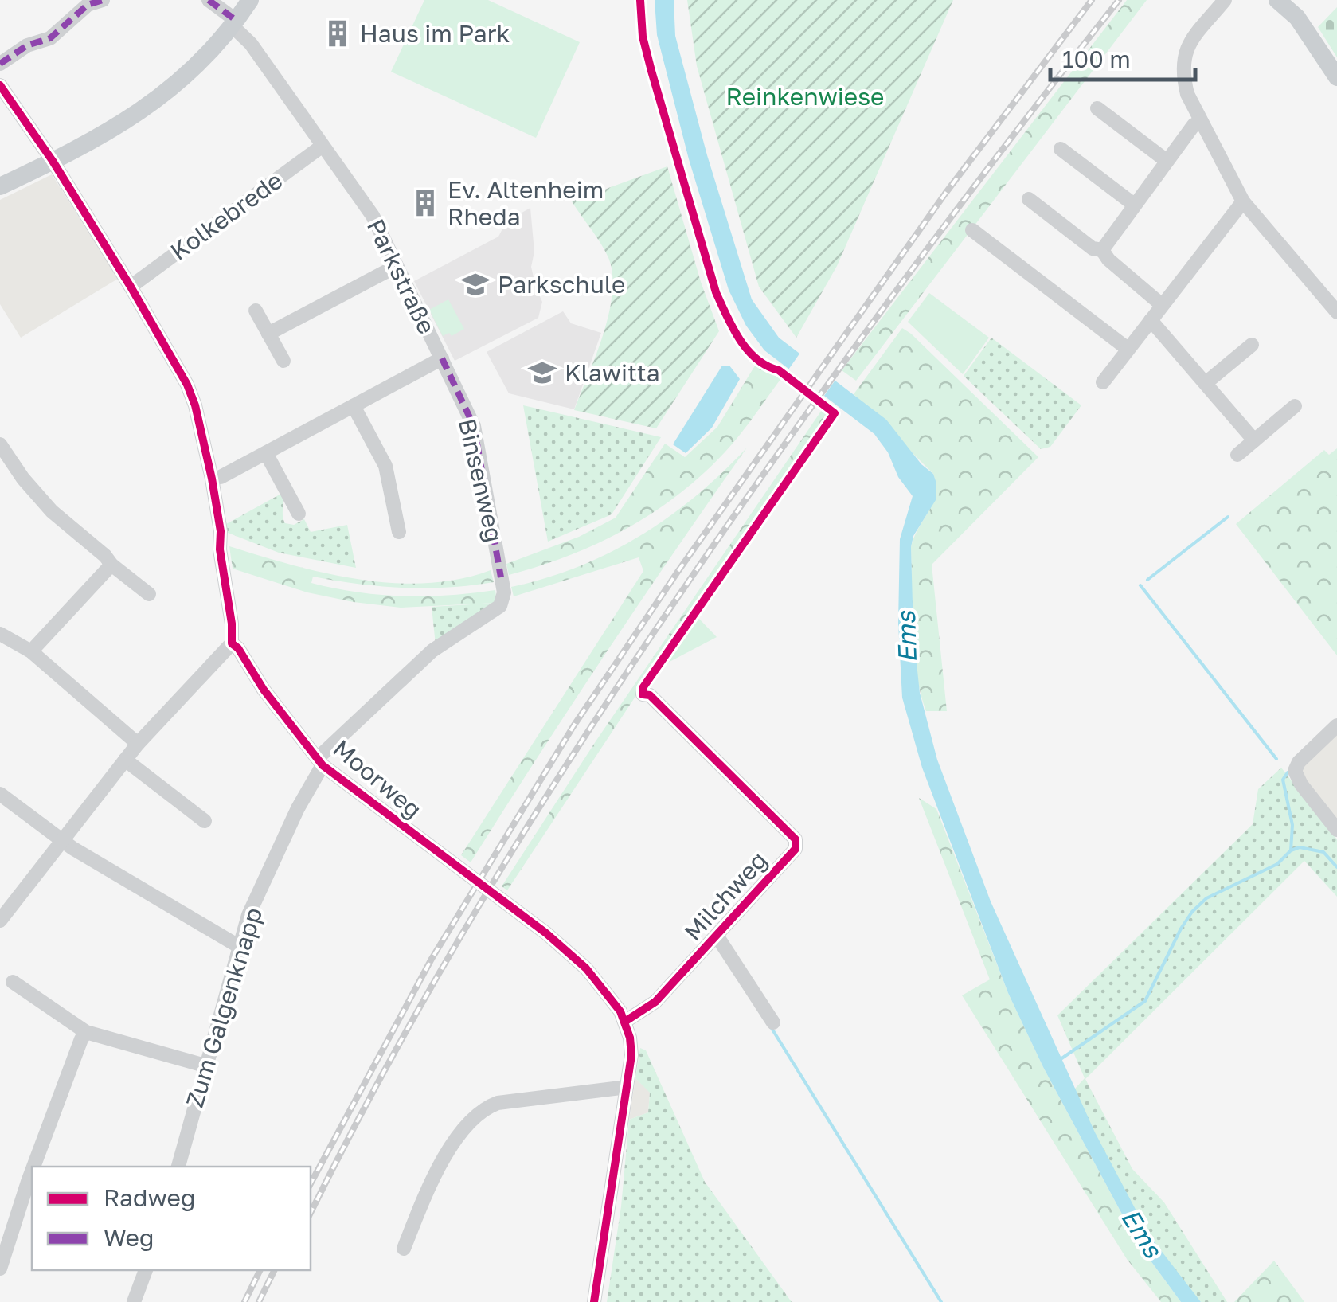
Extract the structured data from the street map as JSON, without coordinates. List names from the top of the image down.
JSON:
{
  "streets": {
    "street": [
      "Kolkebrede",
      "Parkstraße",
      "Binsenweg",
      "Moorweg",
      "Milchweg",
      "Zum Galgenknapp"
    ]
  },
  "crossings": [
    ["Kolkebrede", "Parkstraße"],
    ["Kolkebrede", "Moorweg"],
    ["Parkstraße", "Binsenweg"],
    ["Parkstraße", "Moorweg"],
    ["Binsenweg", "Moorweg"],
    ["Moorweg", "Milchweg"],
    ["Moorweg", "Zum Galgenknapp"]
  ],
  "water": ["Ems"],
  "parks": ["Reinkenwiese"],
  "places": {
    "building": ["Haus im Park", "Ev. Altenheim Rheda"],
    "school or university": ["Parkschule", "Klawitta"]
  },
  "legend": ["Radweg", "Weg"],
  "scale_bar": "100 m"
}
